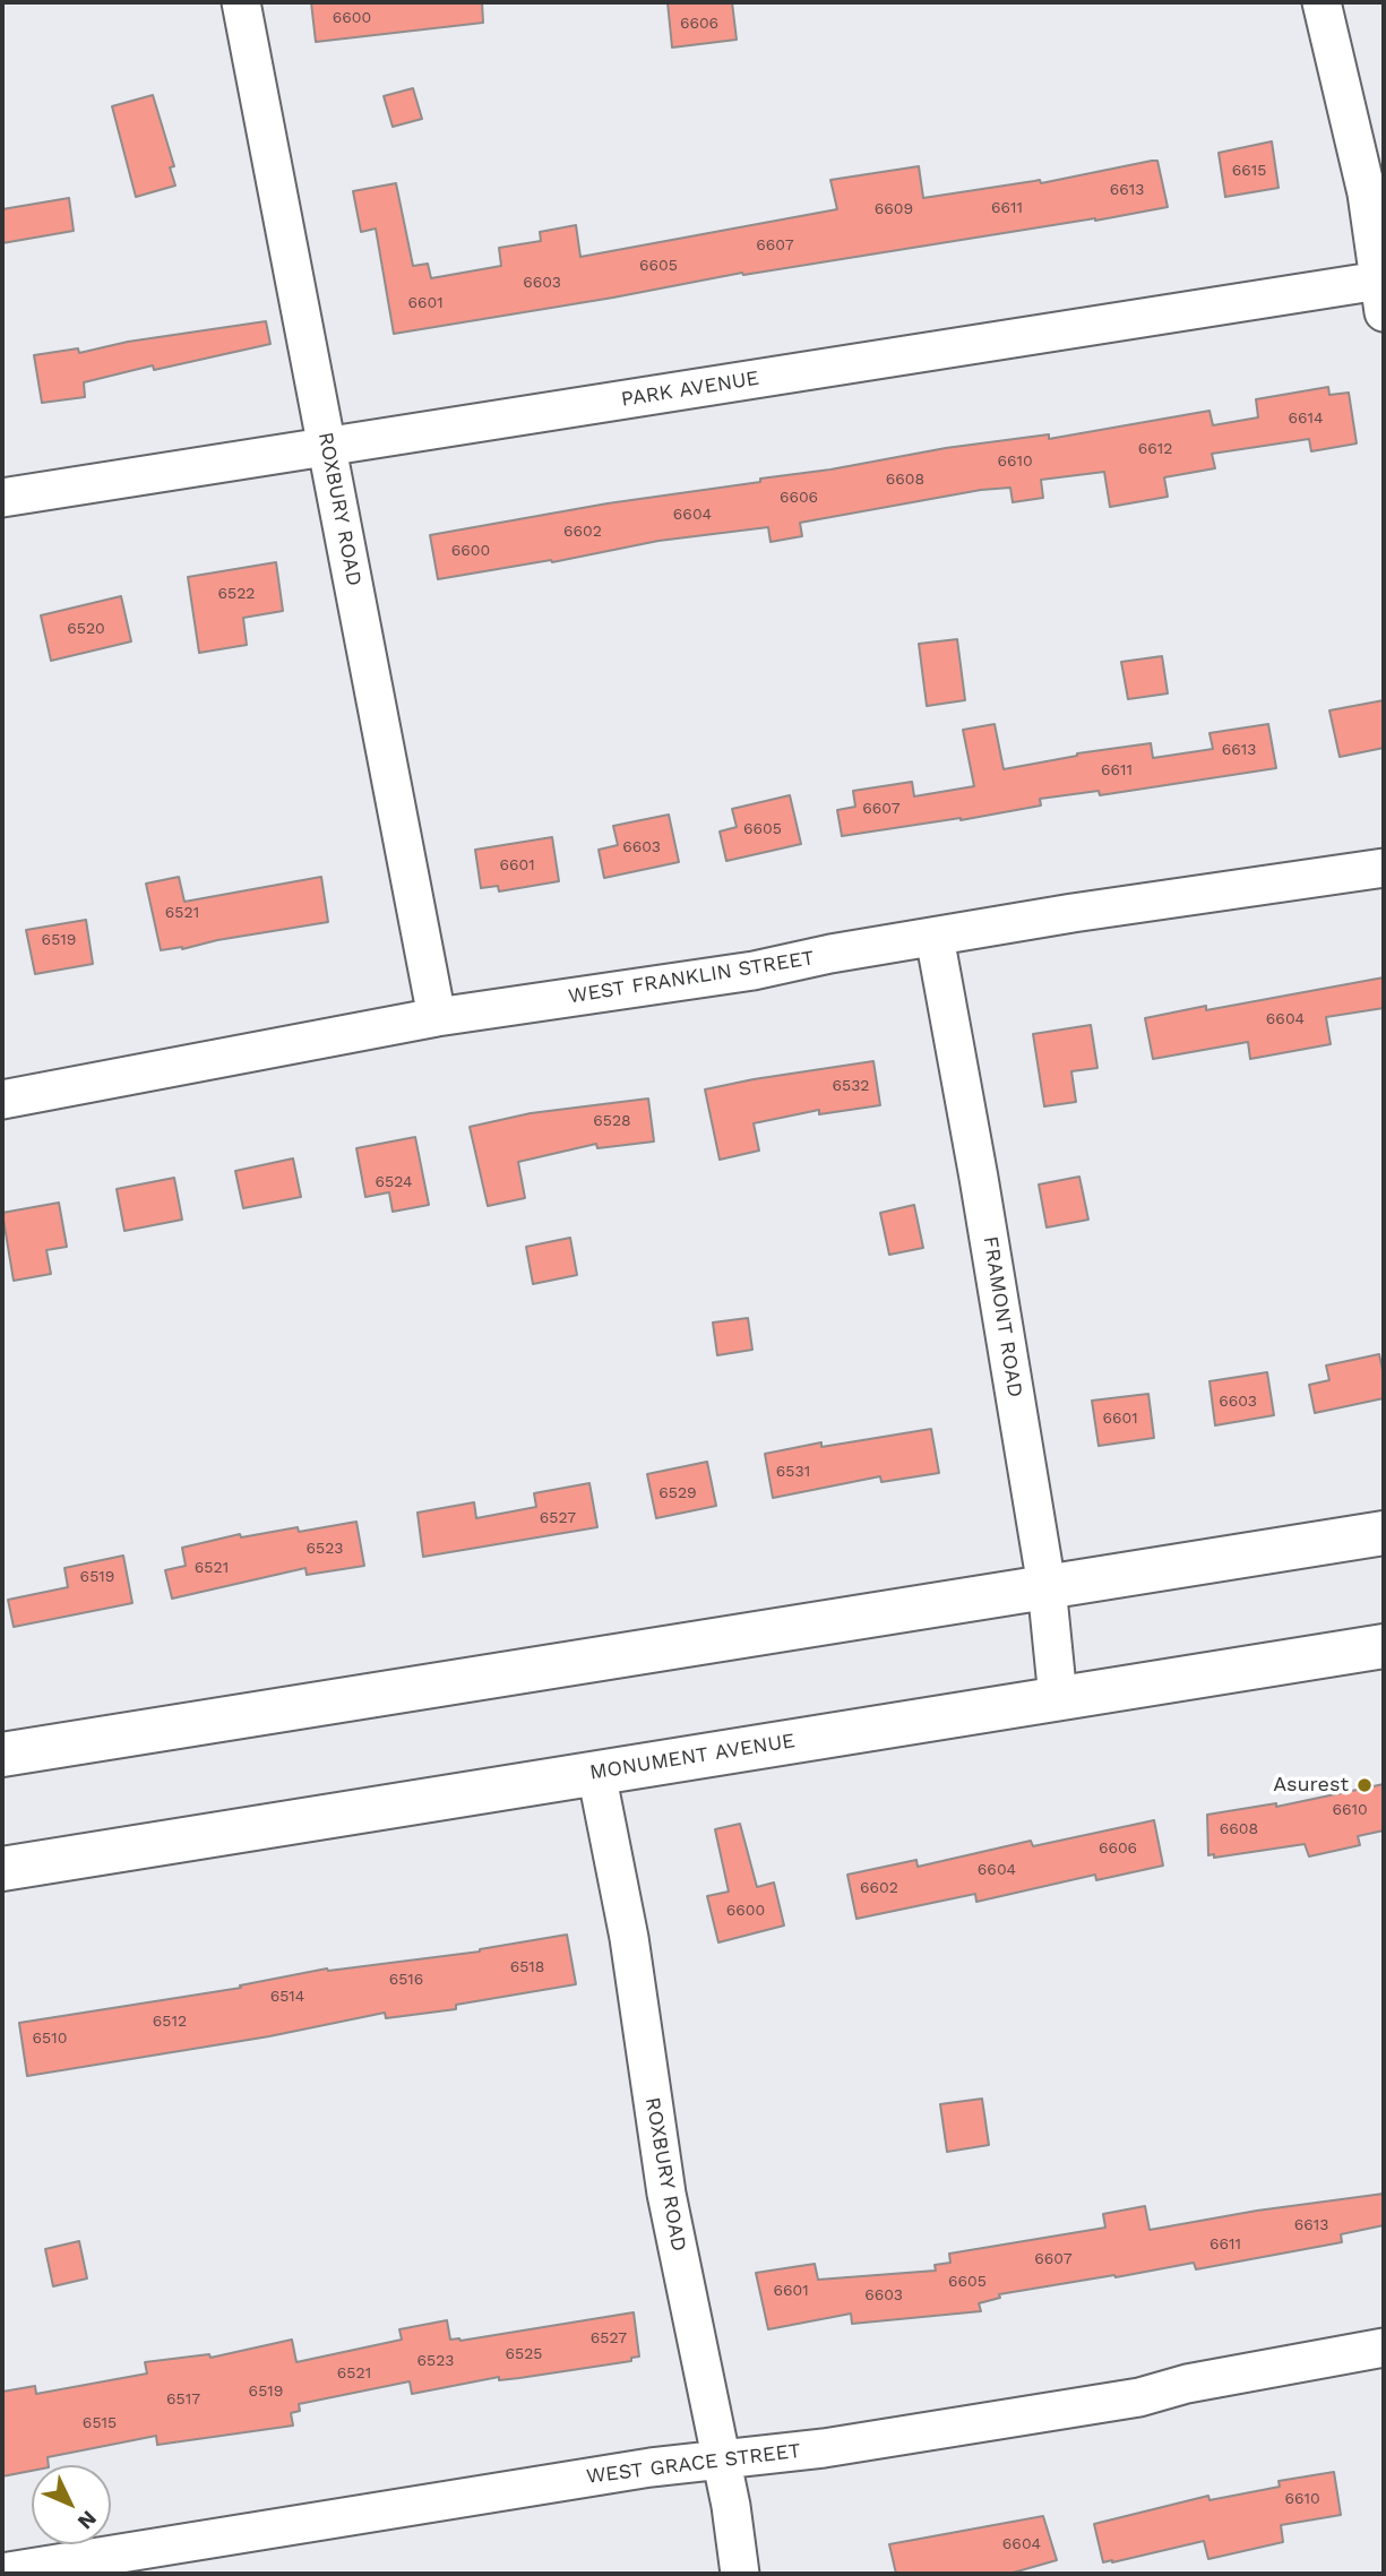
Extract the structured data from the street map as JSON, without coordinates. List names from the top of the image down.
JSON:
{
  "streets": {
    "street": [
      "PARK AVENUE",
      "ROXBURY ROAD",
      "WEST FRANKLIN STREET",
      "FRAMONT ROAD",
      "MONUMENT AVENUE",
      "WEST GRACE STREET"
    ]
  },
  "crossings": [
    ["PARK AVENUE", "ROXBURY ROAD"],
    ["ROXBURY ROAD", "WEST FRANKLIN STREET"],
    ["ROXBURY ROAD", "MONUMENT AVENUE"],
    ["ROXBURY ROAD", "WEST GRACE STREET"],
    ["WEST FRANKLIN STREET", "FRAMONT ROAD"],
    ["FRAMONT ROAD", "MONUMENT AVENUE"]
  ],
  "places": ["Asurest"],
  "house_numbers": [
    "6600",
    "6606",
    "6615",
    "6613",
    "6611",
    "6609",
    "6607",
    "6605",
    "6603",
    "6601",
    "6614",
    "6612",
    "6610",
    "6608",
    "6606",
    "6604",
    "6602",
    "6600",
    "6522",
    "6520",
    "6613",
    "6611",
    "6607",
    "6605",
    "6603",
    "6601",
    "6521",
    "6519",
    "6604",
    "6532",
    "6528",
    "6524",
    "6603",
    "6601",
    "6531",
    "6529",
    "6527",
    "6523",
    "6521",
    "6519",
    "6610",
    "6608",
    "6606",
    "6604",
    "6602",
    "6600",
    "6518",
    "6516",
    "6514",
    "6512",
    "6510",
    "6613",
    "6611",
    "6607",
    "6605",
    "6601",
    "6603",
    "6527",
    "6525",
    "6523",
    "6521",
    "6519",
    "6517",
    "6515",
    "6610",
    "6604"
  ],
  "north": "bottom right"
}
